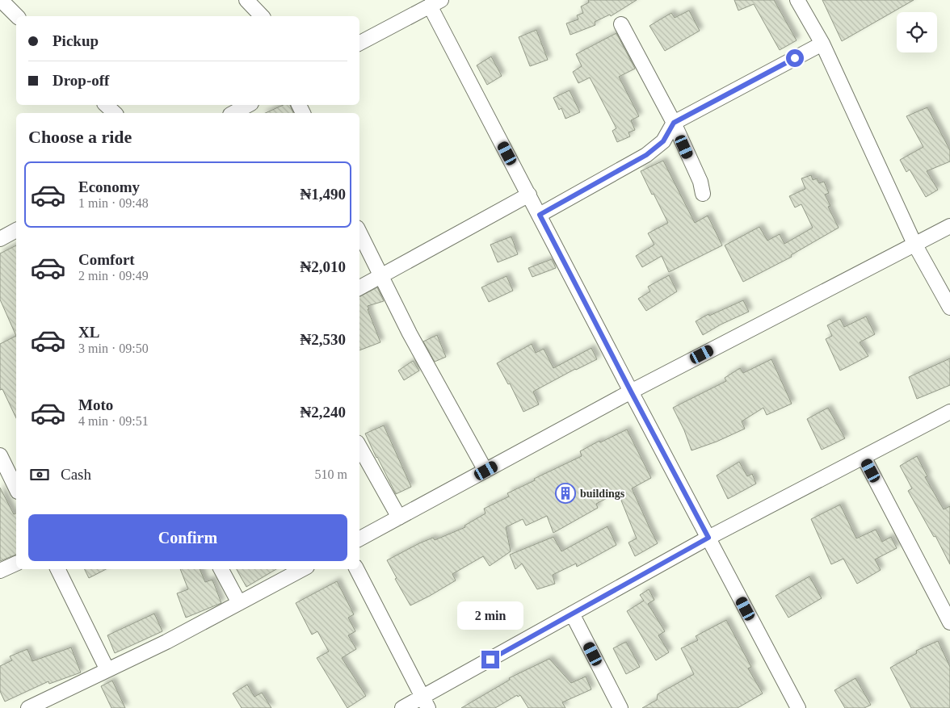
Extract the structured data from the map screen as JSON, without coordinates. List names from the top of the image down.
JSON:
{
  "places": {
    "building": ["buildings"]
  },
  "page": {
    "banner": ["Pickup", "Drop-off"],
    "heading": "Choose a ride",
    "list": [
      {
        "name": "Economy",
        "note": "1 min · 09:48",
        "value": "₦1,490"
      },
      {
        "name": "Comfort",
        "note": "2 min · 09:49",
        "value": "₦2,010"
      },
      {
        "name": "XL",
        "note": "3 min · 09:50",
        "value": "₦2,530"
      },
      {
        "name": "Moto",
        "note": "4 min · 09:51",
        "value": "₦2,240"
      }
    ],
    "pay": ["Cash", "510 m"],
    "buttons": "Confirm",
    "bubble": "2 min"
  }
}
